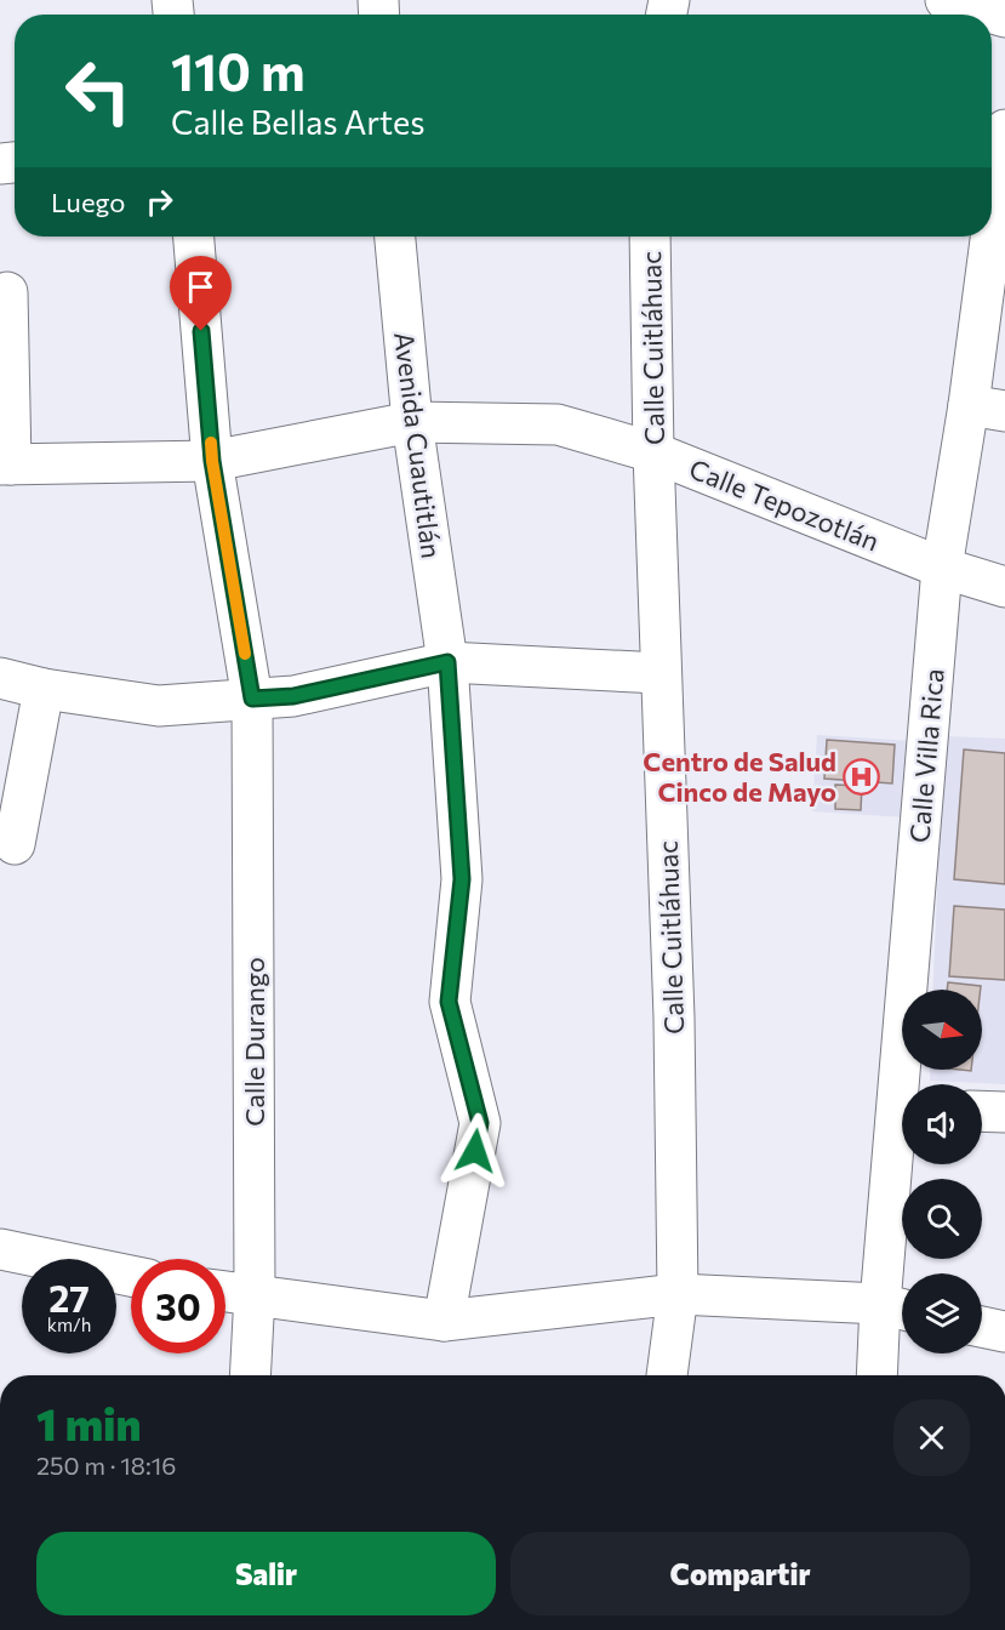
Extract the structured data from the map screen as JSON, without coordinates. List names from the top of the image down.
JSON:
{
  "streets": {
    "street": [
      "Calle Cuitláhuac",
      "Avenida Cuautitlán",
      "Calle Tepozotlán",
      "Calle Villa Rica",
      "Calle Durango"
    ]
  },
  "crossings": [
    ["Calle Cuitláhuac", "Calle Tepozotlán"],
    ["Avenida Cuautitlán", "Calle Tepozotlán"],
    ["Calle Tepozotlán", "Calle Villa Rica"],
    ["Calle Tepozotlán", "Calle Durango"]
  ],
  "places": {
    "hospital": ["Centro de Salud Cinco de Mayo"]
  },
  "north": "right",
  "page": {
    "turn": ["110 m", "Calle Bellas Artes"],
    "then": "Luego",
    "speed": "27 km/h",
    "limit": "30",
    "heading": ["1 min", "250 m · 18:16"],
    "buttons": ["Salir", "Compartir"]
  }
}
